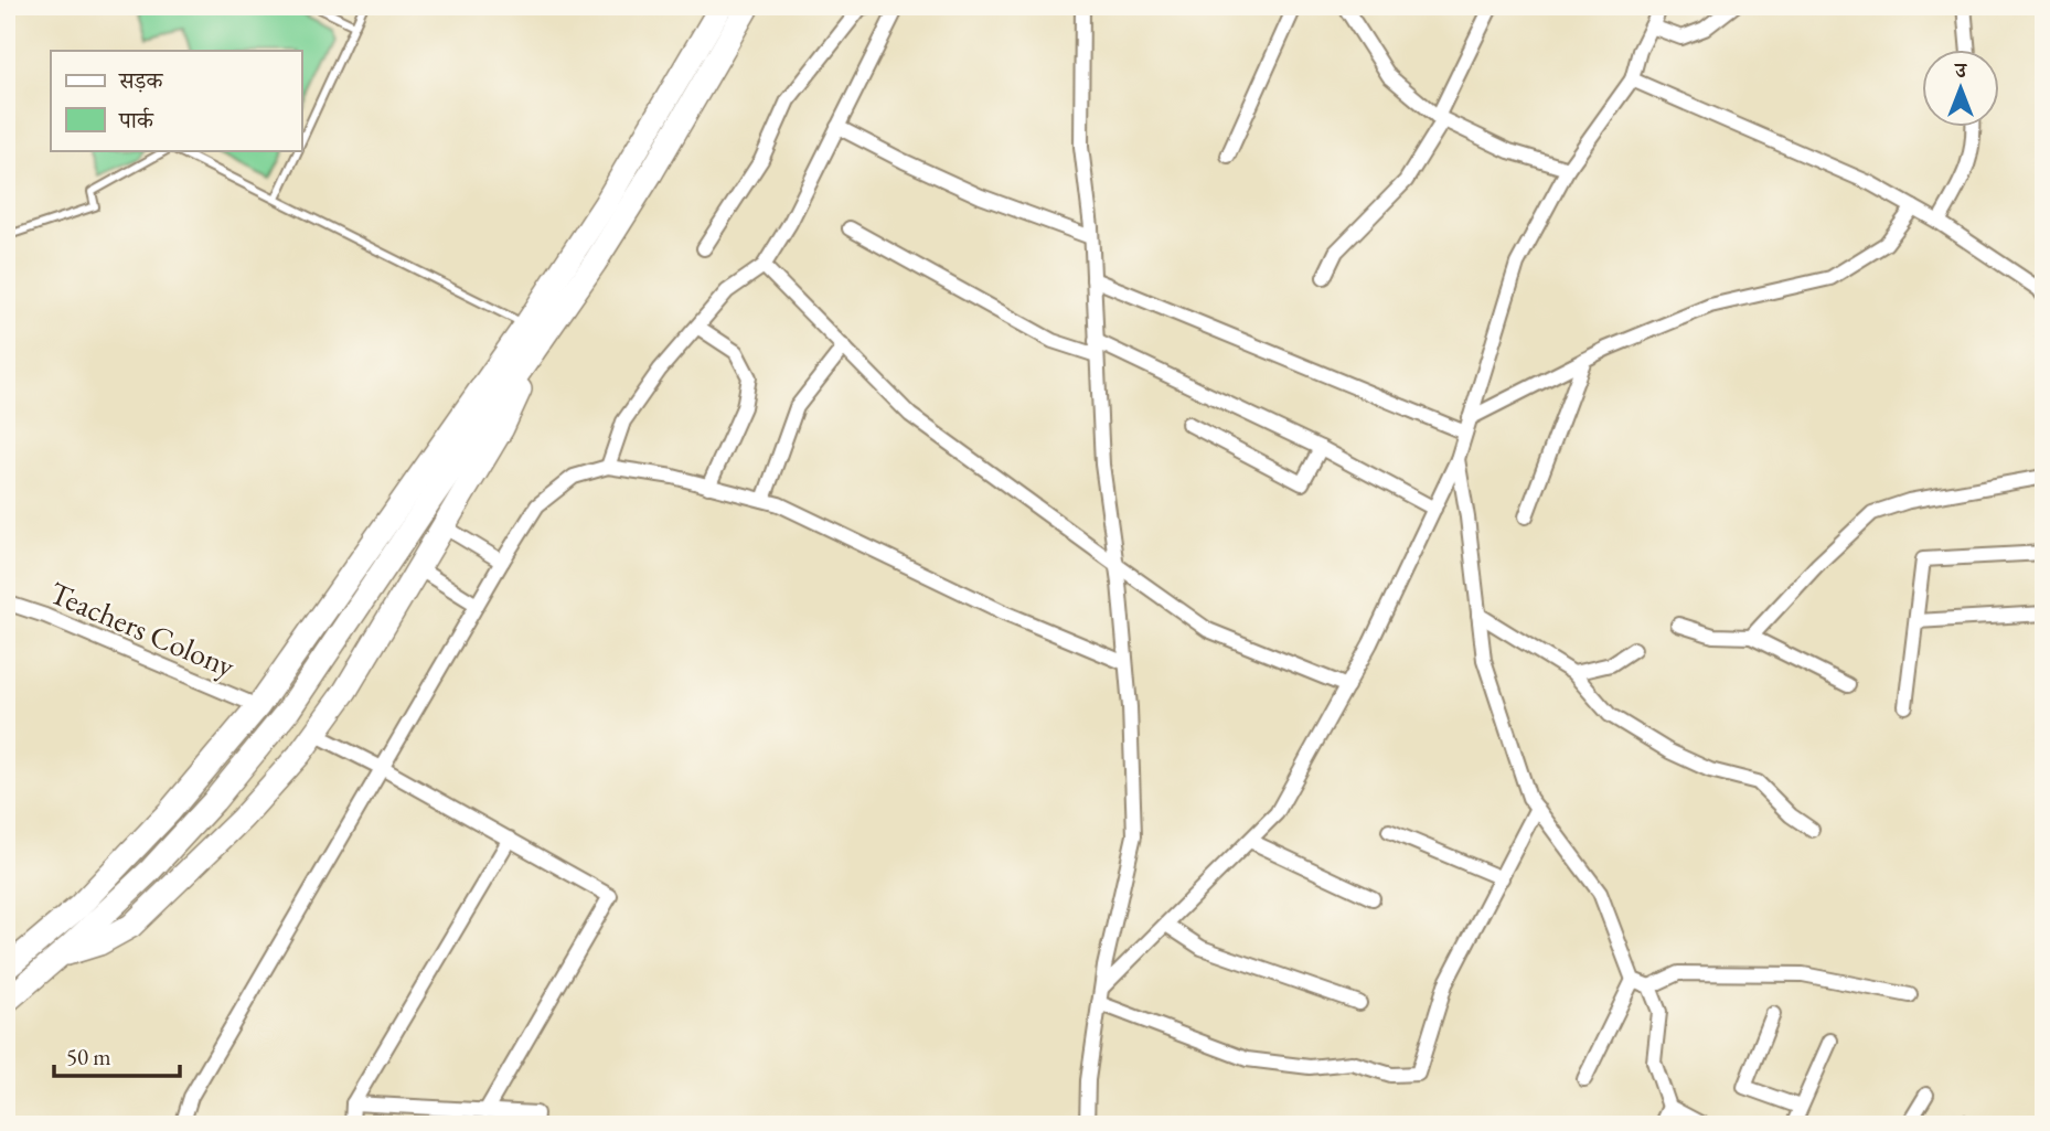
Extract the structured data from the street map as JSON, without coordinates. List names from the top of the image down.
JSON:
{
  "streets": {
    "street": ["Teachers Colony"]
  },
  "legend": ["सड़क", "पार्क"],
  "scale_bar": "50 m",
  "north": "top"
}
